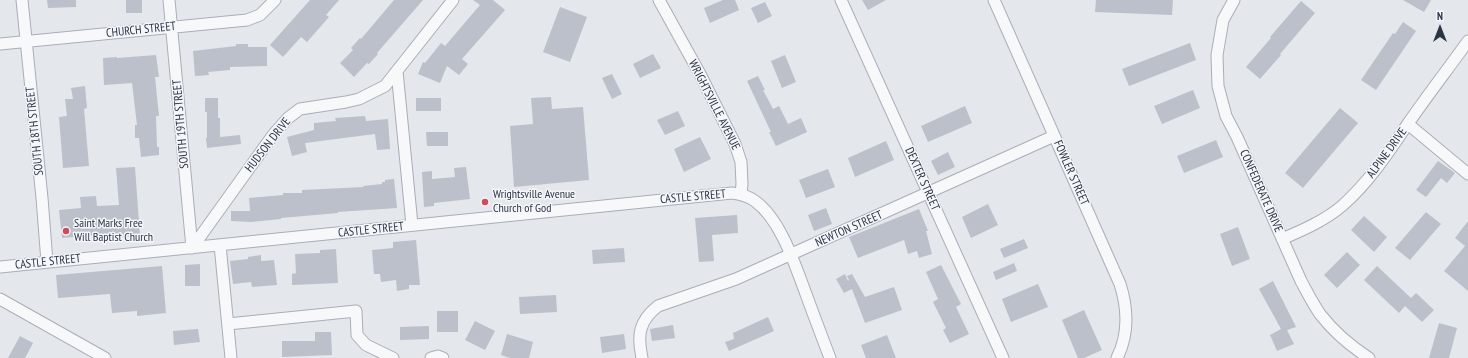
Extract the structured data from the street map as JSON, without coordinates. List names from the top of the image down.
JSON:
{
  "streets": {
    "street": [
      "CHURCH STREET",
      "WRIGHTSVILLE AVENUE",
      "SOUTH 19TH STREET",
      "SOUTH 18TH STREET",
      "HUDSON DRIVE",
      "ALPINE DRIVE",
      "FOWLER STREET",
      "DEXTER STREET",
      "CONFEDERATE DRIVE",
      "CASTLE STREET",
      "NEWTON STREET"
    ]
  },
  "crossings": [
    ["CHURCH STREET", "SOUTH 19TH STREET"],
    ["CHURCH STREET", "SOUTH 18TH STREET"],
    ["WRIGHTSVILLE AVENUE", "CASTLE STREET"],
    ["SOUTH 19TH STREET", "HUDSON DRIVE"],
    ["SOUTH 19TH STREET", "CASTLE STREET"],
    ["SOUTH 18TH STREET", "CASTLE STREET"],
    ["HUDSON DRIVE", "CASTLE STREET"],
    ["ALPINE DRIVE", "CONFEDERATE DRIVE"],
    ["FOWLER STREET", "NEWTON STREET"],
    ["DEXTER STREET", "NEWTON STREET"]
  ],
  "places": ["Wrightsville Avenue Church of God", "Saint Marks Free Will Baptist Church"],
  "north": "top"
}
